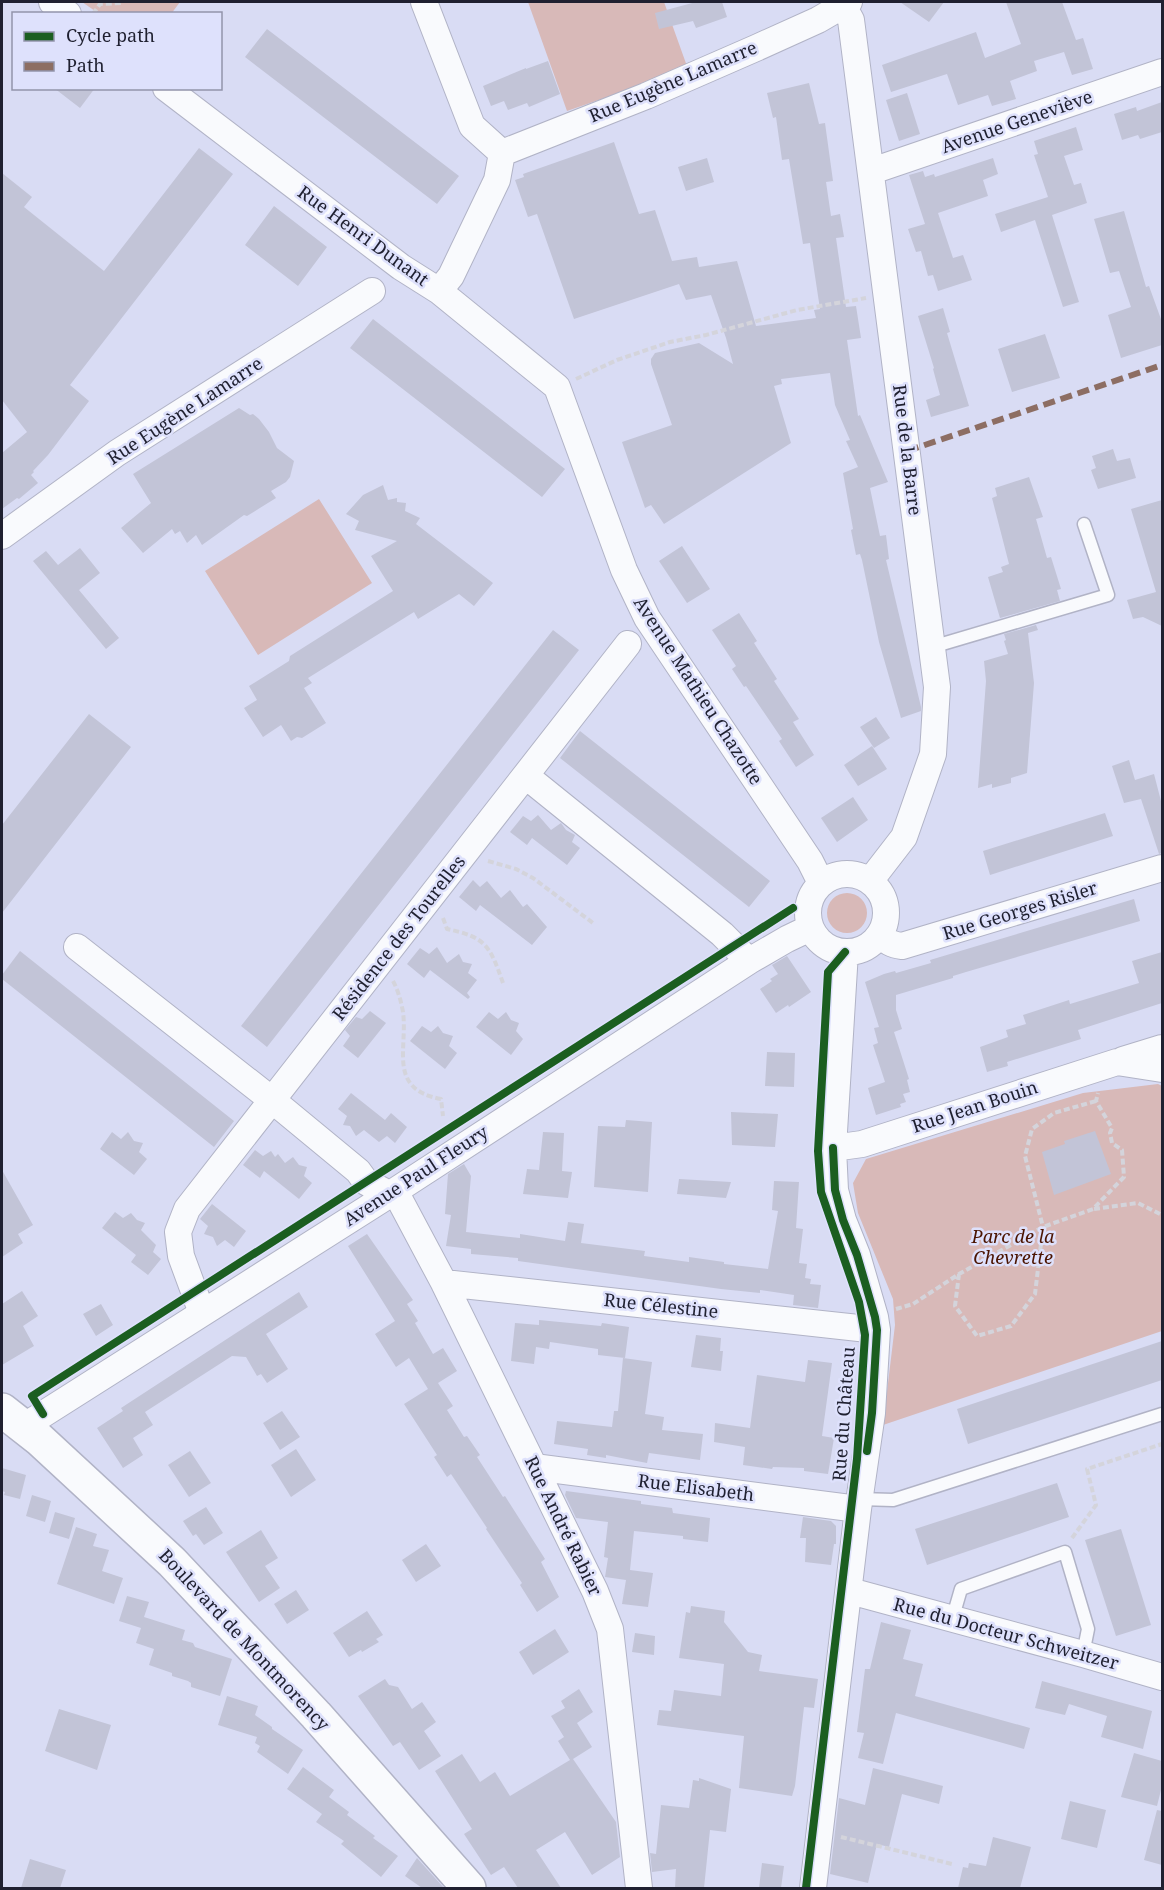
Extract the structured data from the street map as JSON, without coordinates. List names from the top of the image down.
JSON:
{
  "streets": {
    "street": [
      "Rue Eugène Lamarre",
      "Avenue Geneviève",
      "Rue Henri Dunant",
      "Rue de la Barre",
      "Avenue Mathieu Chazotte",
      "Rue Georges Risler",
      "Résidence des Tourelles",
      "Rue Jean Bouin",
      "Avenue Paul Fleury",
      "Rue Célestine",
      "Rue du Château",
      "Rue Elisabeth",
      "Rue André Rabier",
      "Rue du Docteur Schweitzer",
      "Boulevard de Montmorency"
    ]
  },
  "crossings": [
    ["Rue Eugène Lamarre", "Rue de la Barre"],
    ["Avenue Geneviève", "Rue de la Barre"],
    ["Rue Henri Dunant", "Avenue Mathieu Chazotte"],
    ["Rue de la Barre", "Avenue Mathieu Chazotte"],
    ["Rue de la Barre", "Rue Georges Risler"],
    ["Rue de la Barre", "Avenue Paul Fleury"],
    ["Rue de la Barre", "Rue du Château"],
    ["Avenue Mathieu Chazotte", "Rue Georges Risler"],
    ["Avenue Mathieu Chazotte", "Avenue Paul Fleury"],
    ["Avenue Mathieu Chazotte", "Rue du Château"],
    ["Rue Georges Risler", "Avenue Paul Fleury"],
    ["Rue Georges Risler", "Rue du Château"],
    ["Résidence des Tourelles", "Avenue Paul Fleury"],
    ["Rue Jean Bouin", "Rue du Château"],
    ["Avenue Paul Fleury", "Rue du Château"],
    ["Avenue Paul Fleury", "Rue André Rabier"],
    ["Avenue Paul Fleury", "Boulevard de Montmorency"],
    ["Rue Célestine", "Rue du Château"],
    ["Rue Célestine", "Rue André Rabier"],
    ["Rue du Château", "Rue Elisabeth"],
    ["Rue du Château", "Rue du Docteur Schweitzer"],
    ["Rue Elisabeth", "Rue André Rabier"]
  ],
  "parks": ["Parc de la Chevrette"],
  "legend": ["Cycle path", "Path"]
}
